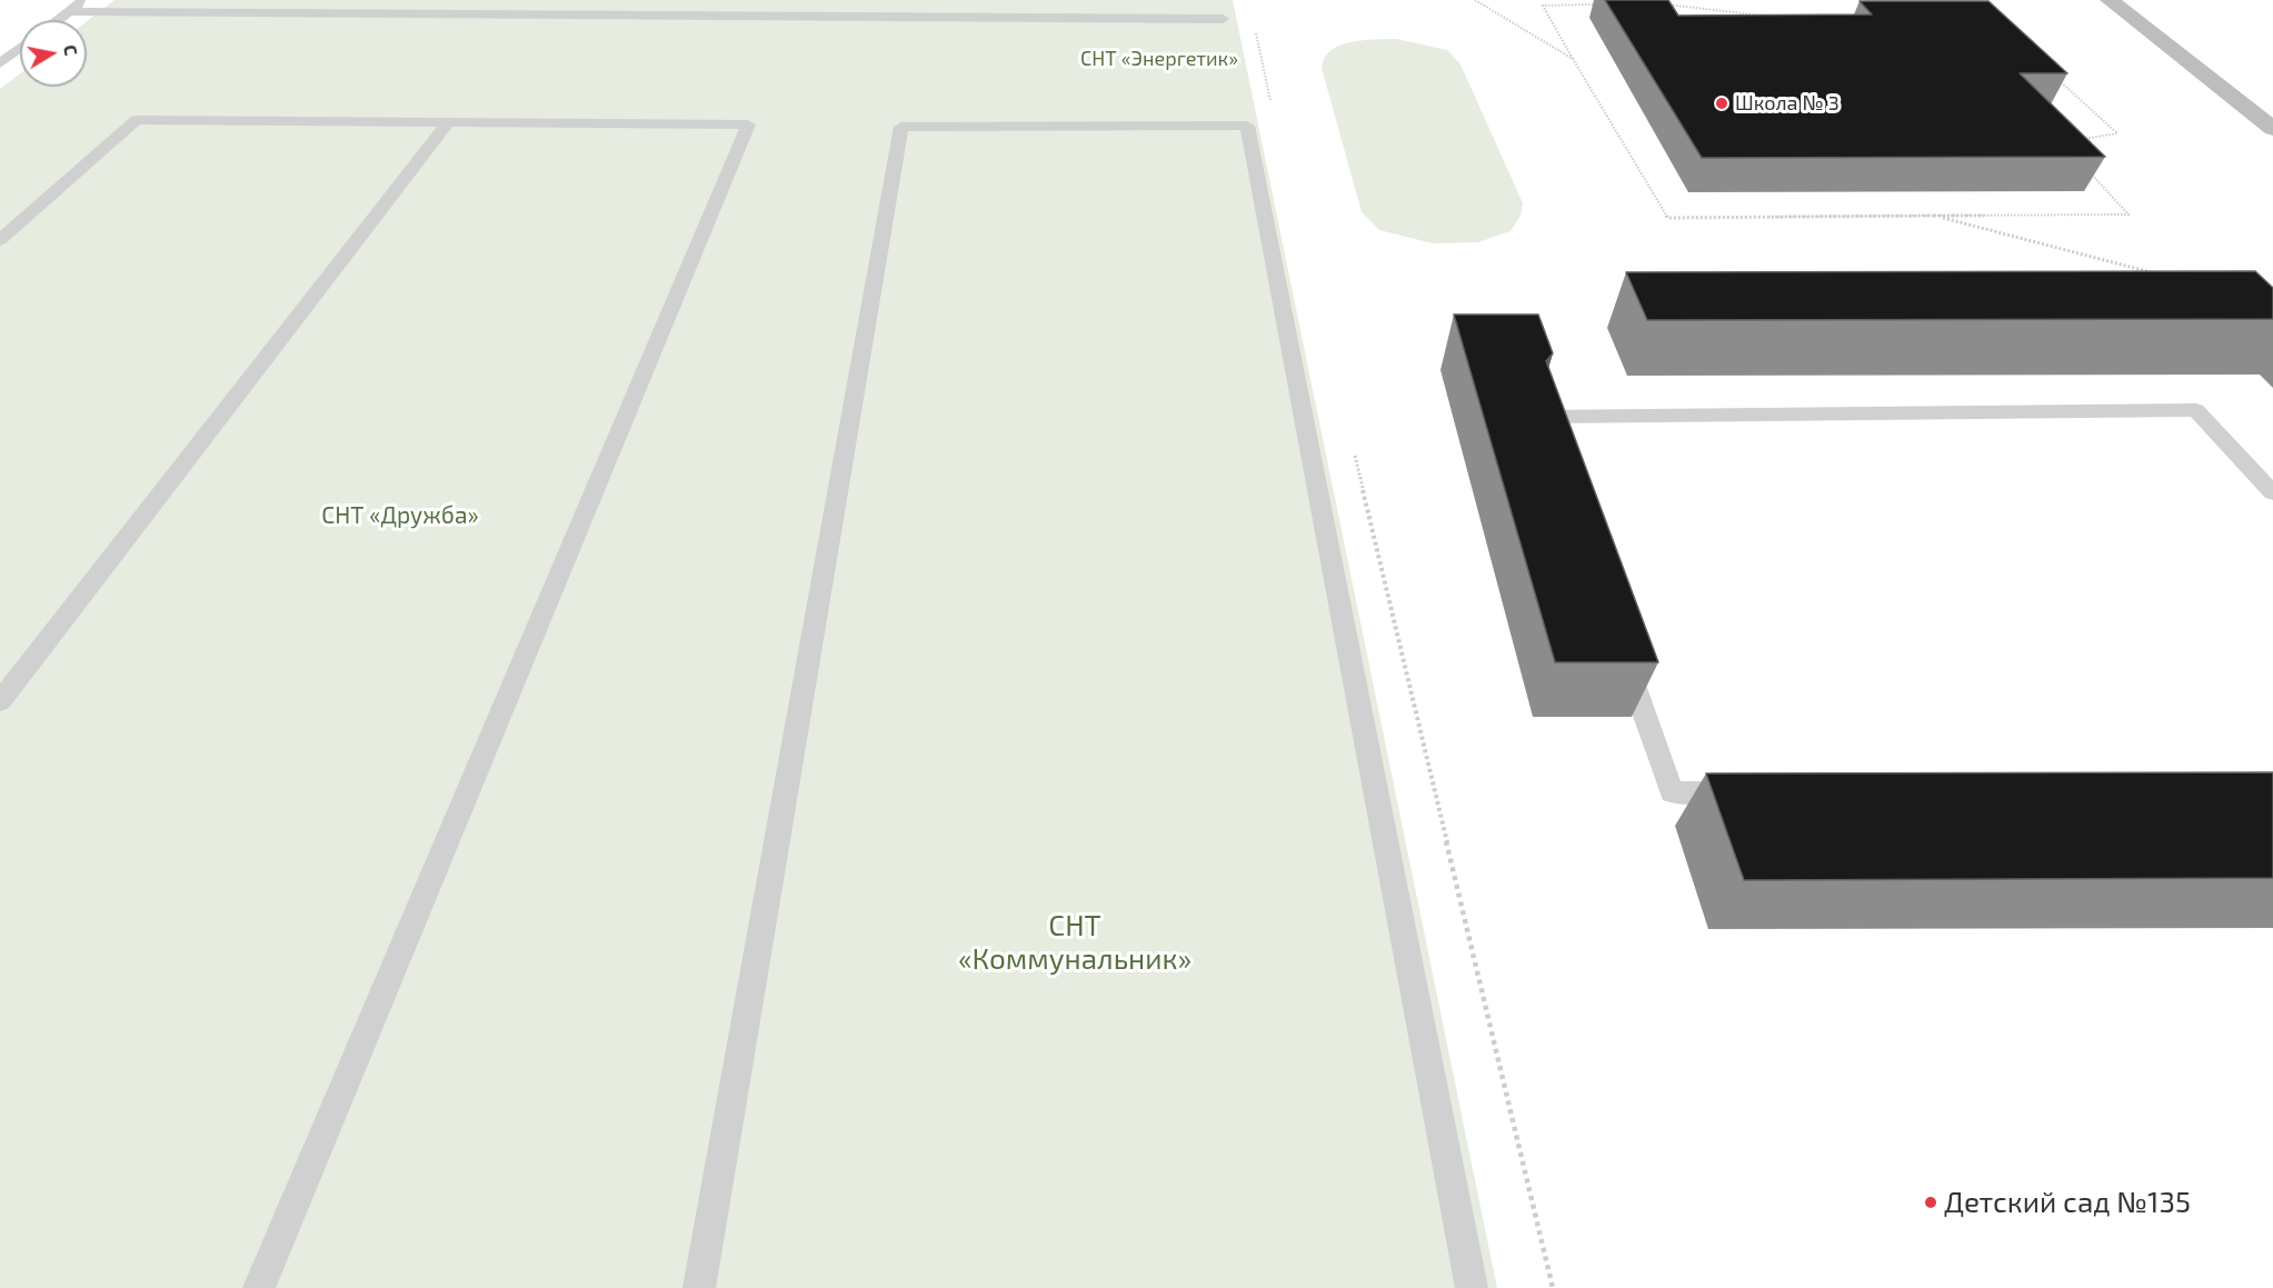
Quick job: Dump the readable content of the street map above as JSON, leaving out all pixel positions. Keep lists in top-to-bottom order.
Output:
{
  "parks": ["СНТ «Энергетик»", "СНТ «Дружба»", "СНТ «Коммунальник»"],
  "places": ["Школа № 3", "Детский сад №135"],
  "north": "right"
}
